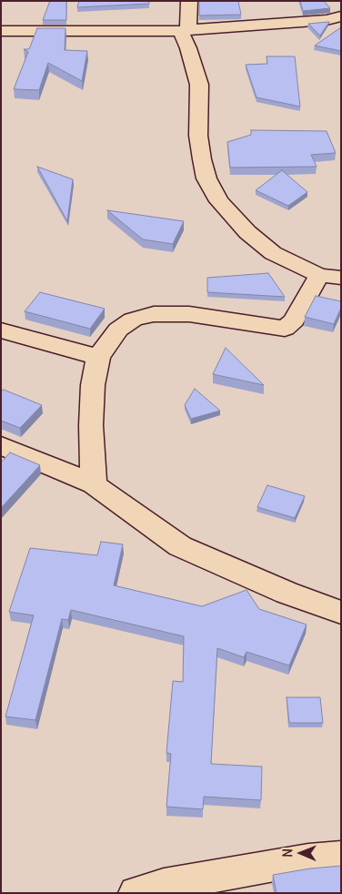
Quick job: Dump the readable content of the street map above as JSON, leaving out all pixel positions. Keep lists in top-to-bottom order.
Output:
{
  "north": "left"
}
